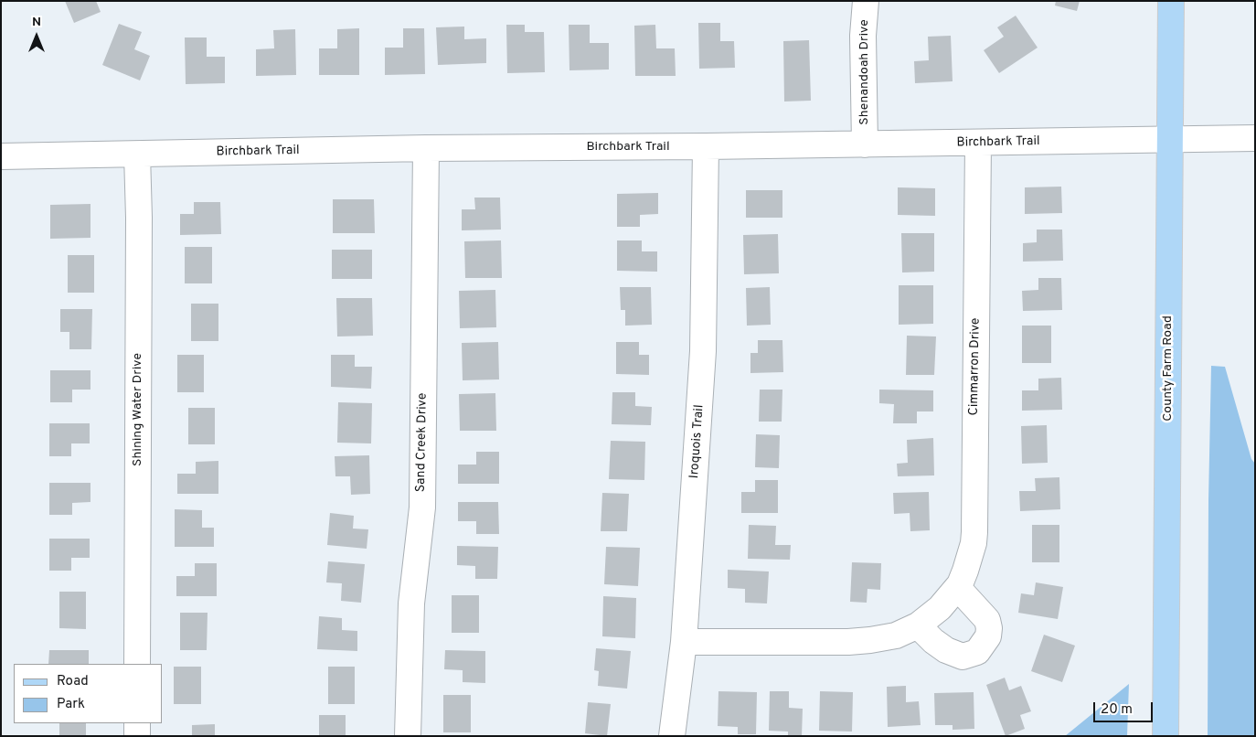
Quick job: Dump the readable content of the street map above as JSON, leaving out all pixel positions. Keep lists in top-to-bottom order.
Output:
{
  "streets": {
    "main road": ["County Farm Road"],
    "street": [
      "Shenandoah Drive",
      "Birchbark Trail",
      "Cimmarron Drive",
      "Shining Water Drive",
      "Iroquois Trail",
      "Sand Creek Drive"
    ]
  },
  "crossings": [
    ["Shenandoah Drive", "Birchbark Trail"],
    ["Birchbark Trail", "Cimmarron Drive"],
    ["Birchbark Trail", "County Farm Road"],
    ["Birchbark Trail", "Shining Water Drive"],
    ["Birchbark Trail", "Iroquois Trail"],
    ["Birchbark Trail", "Sand Creek Drive"],
    ["Cimmarron Drive", "Iroquois Trail"]
  ],
  "legend": ["Road", "Park"],
  "scale_bar": "20 m",
  "north": "top"
}
